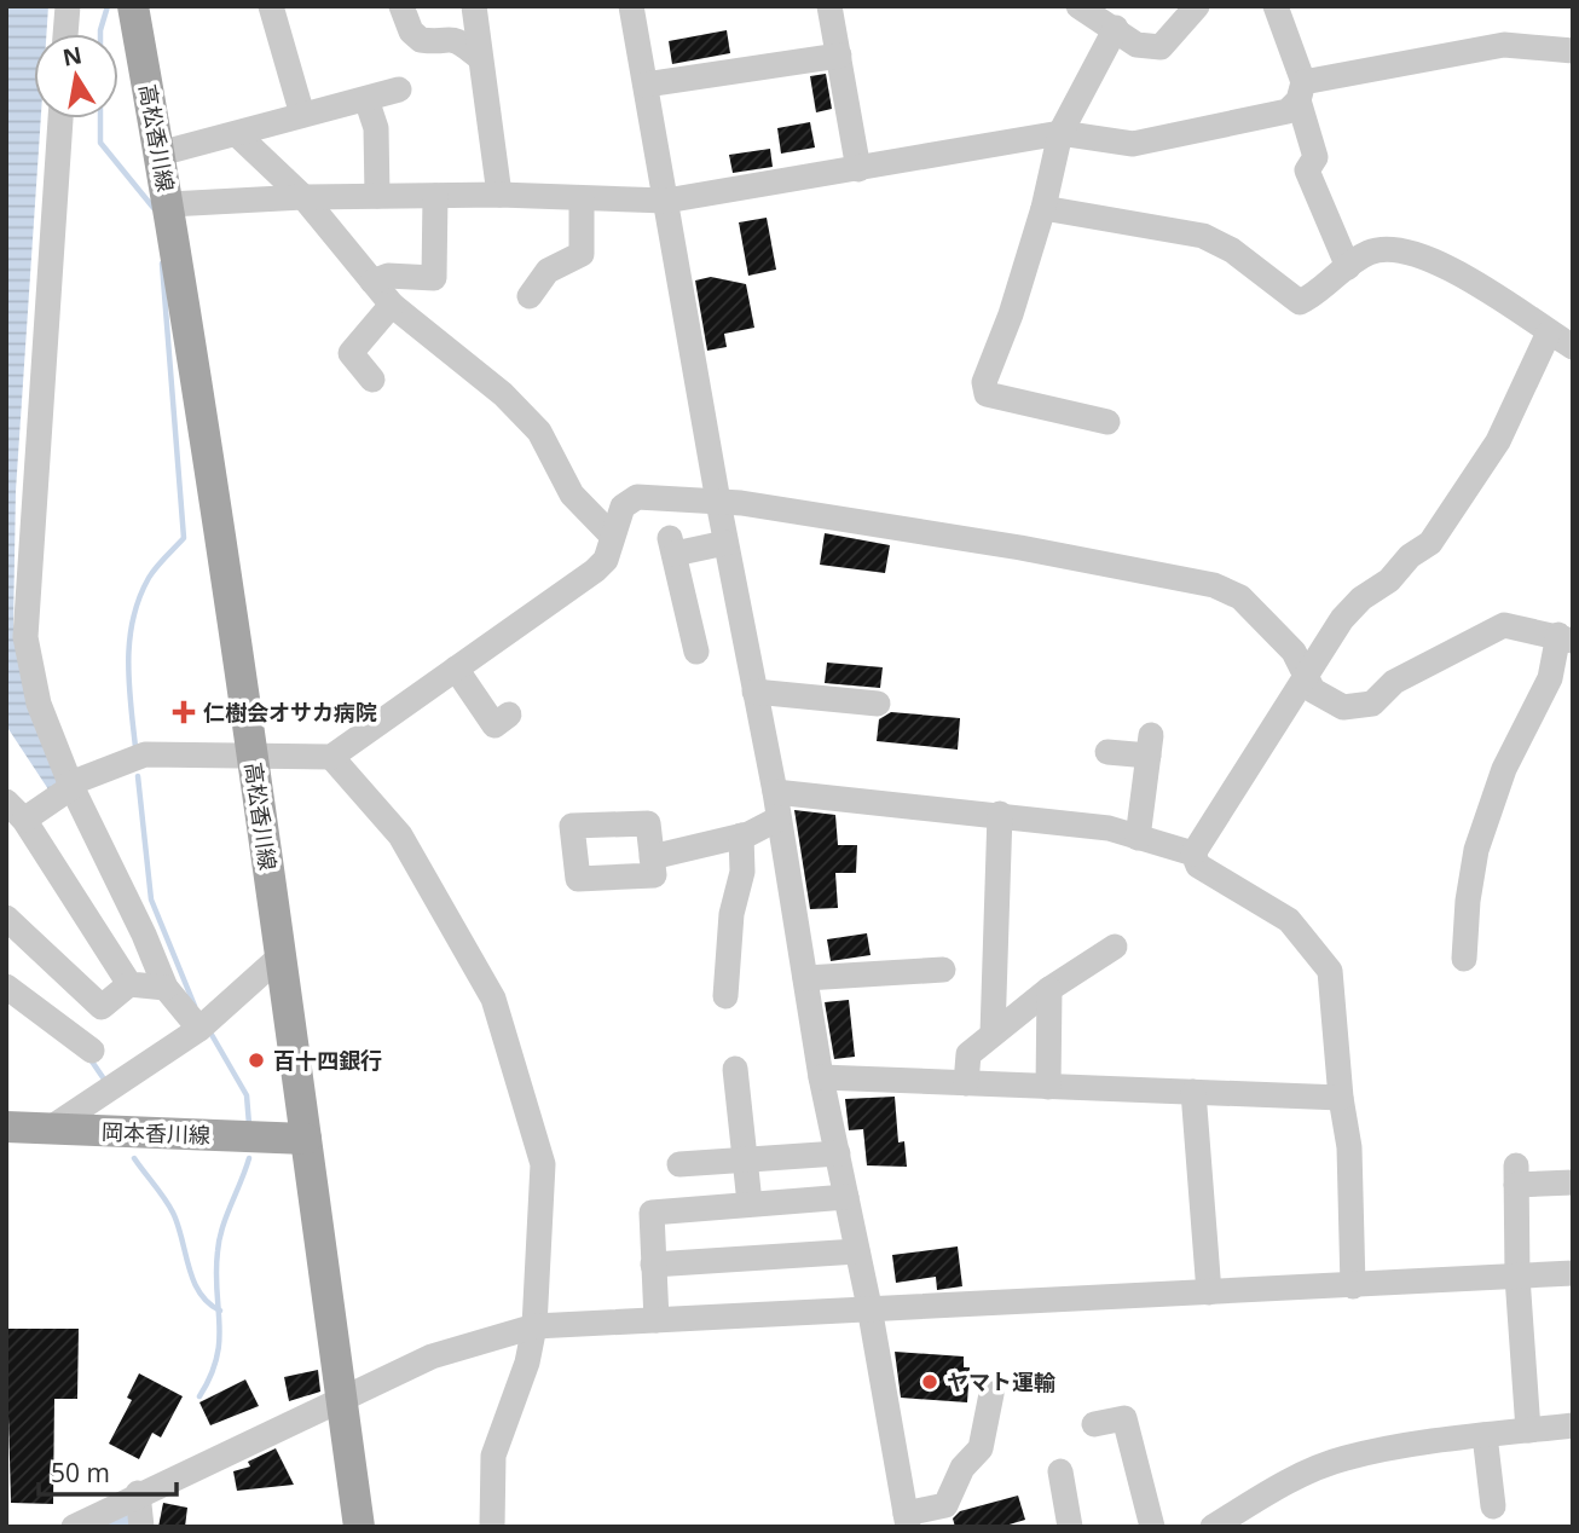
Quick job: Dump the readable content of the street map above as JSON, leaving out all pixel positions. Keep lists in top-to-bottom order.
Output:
{
  "streets": {
    "main road": ["高松香川線", "岡本香川線"]
  },
  "crossings": [
    ["高松香川線", "岡本香川線"]
  ],
  "places": {
    "health": ["仁樹会オサカ病院"],
    "other": ["百十四銀行", "ヤマト運輸"]
  },
  "scale_bar": "50 m",
  "north": "top"
}
